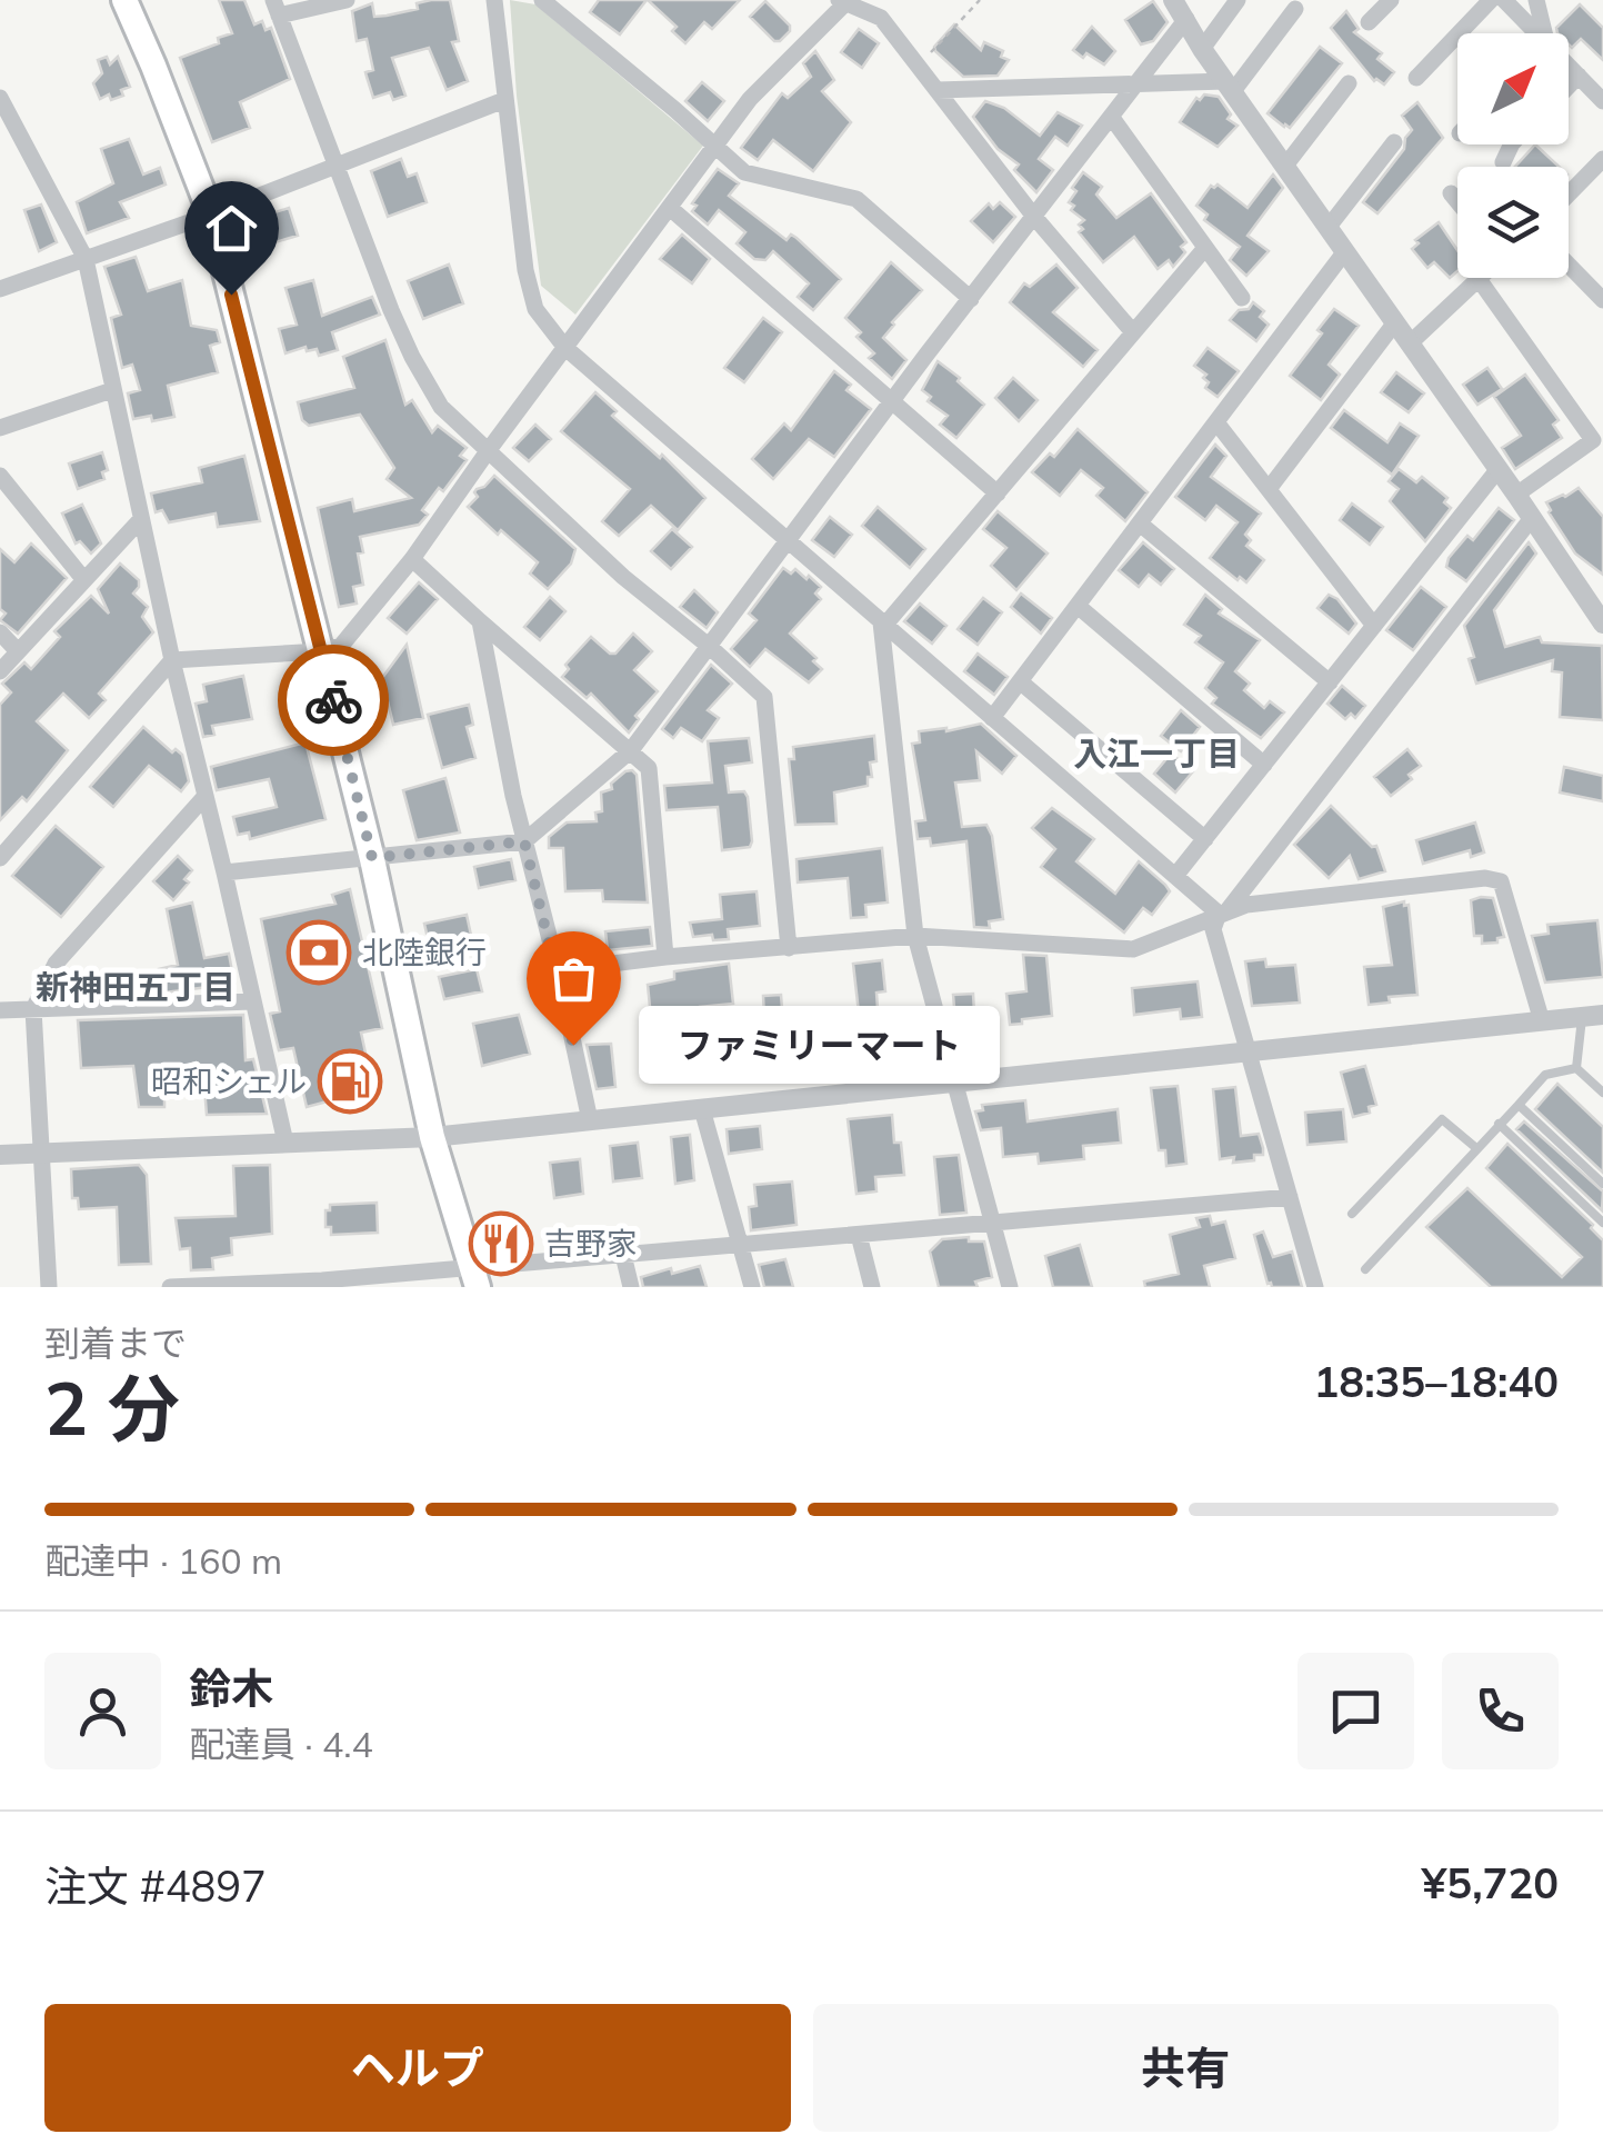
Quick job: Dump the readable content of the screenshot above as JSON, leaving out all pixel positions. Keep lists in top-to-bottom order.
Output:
{
  "districts": ["入江一丁目", "新神田五丁目"],
  "places": {
    "bank": ["北陸銀行"],
    "other": ["ファミリーマート"],
    "fuel station": ["昭和シェル"],
    "restaurant": ["吉野家"]
  },
  "north": "top right",
  "page": {
    "bubble": "ファミリーマート",
    "heading": ["2 分", "到着まで", "18:35–18:40"],
    "panel": [
      "鈴木",
      "配達員 · 4.4",
      "注文 #4897",
      "¥5,720"
    ],
    "bar": "配達中 · 160 m",
    "buttons": ["ヘルプ", "共有"]
  }
}
